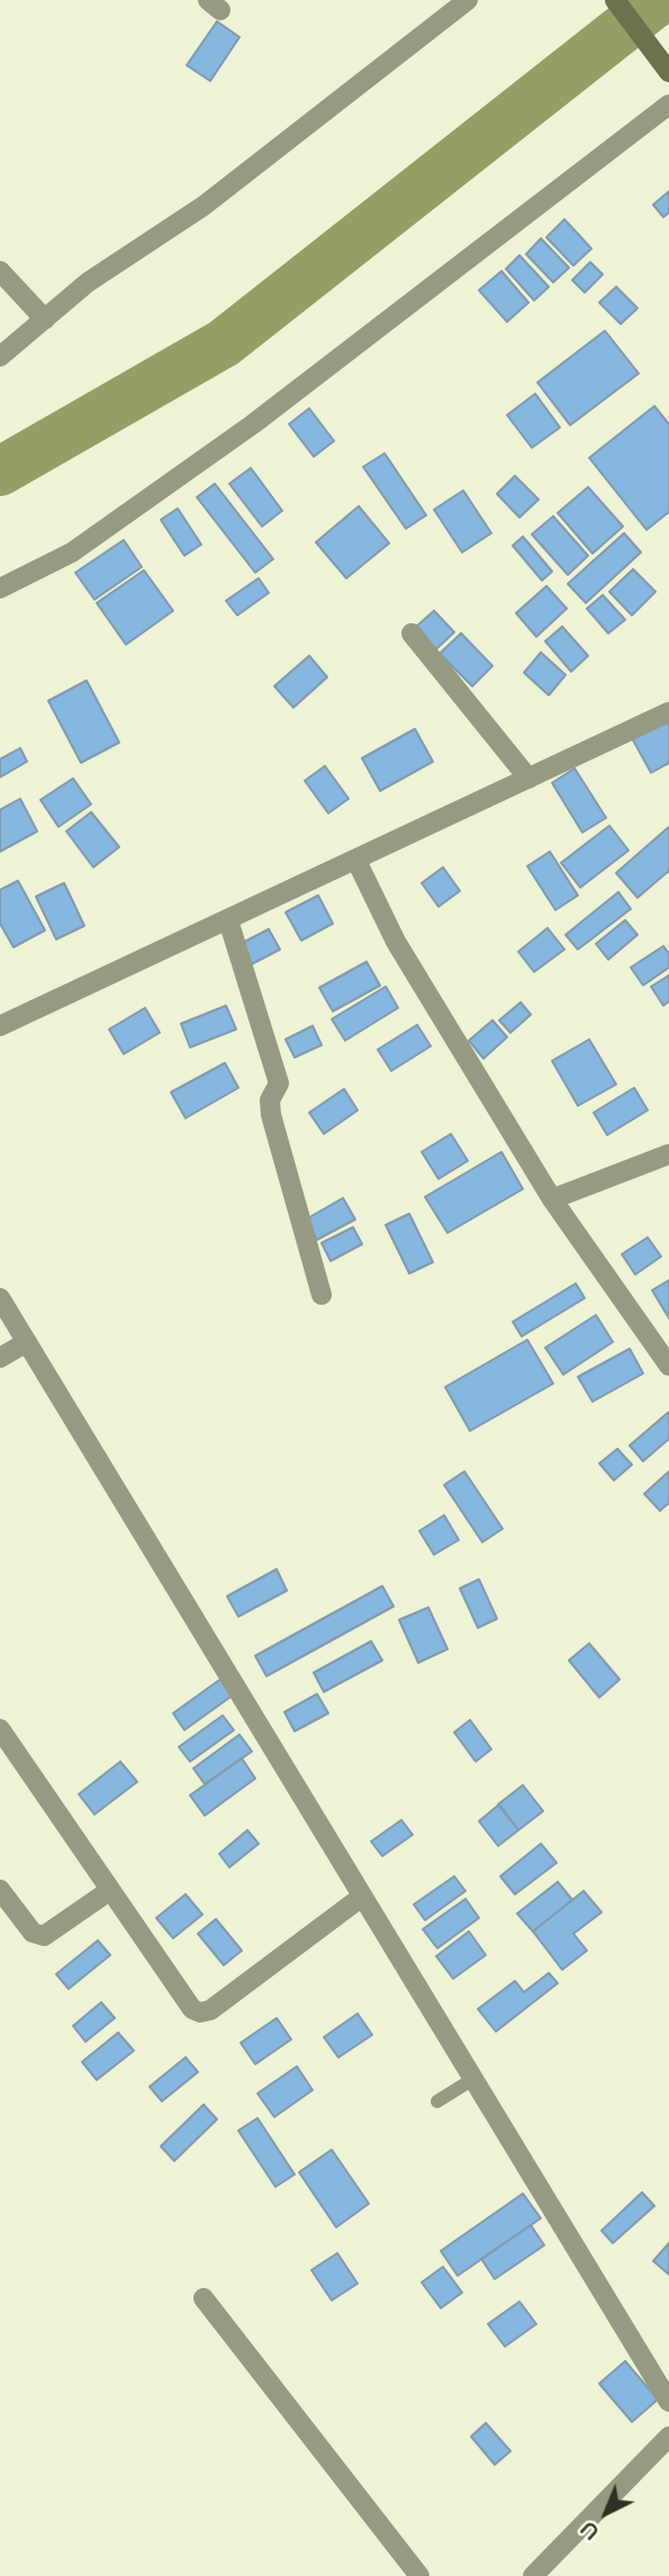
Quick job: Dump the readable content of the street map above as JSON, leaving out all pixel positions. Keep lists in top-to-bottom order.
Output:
{
  "north": "bottom left"
}
